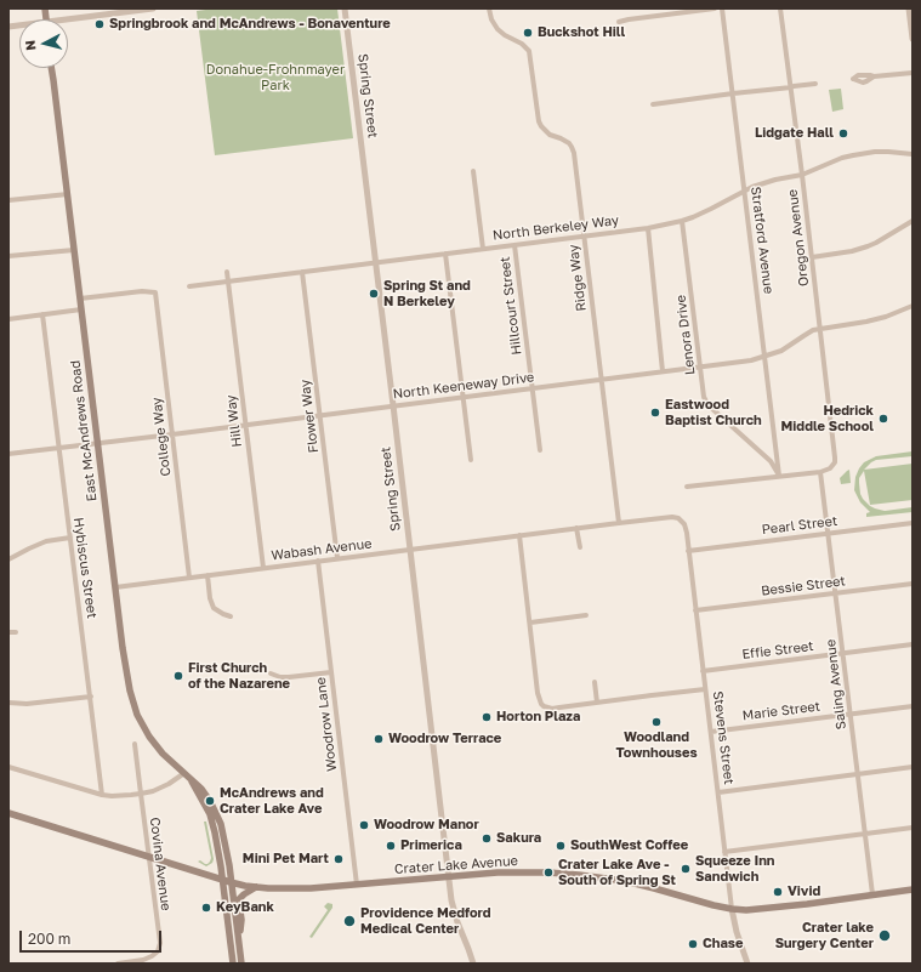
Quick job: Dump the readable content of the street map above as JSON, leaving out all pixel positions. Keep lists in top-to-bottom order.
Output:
{
  "streets": {
    "main road": ["East McAndrews Road", "Crater Lake Avenue"],
    "street": [
      "Spring Street",
      "North Berkeley Way",
      "Oregon Avenue",
      "Stratford Avenue",
      "Ridge Way",
      "Hillcourt Street",
      "Lenora Drive",
      "North Keeneway Drive",
      "Flower Way",
      "Hill Way",
      "College Way",
      "Pearl Street",
      "Wabash Avenue",
      "Hybiscus Street",
      "Bessie Street",
      "Effie Street",
      "Saling Avenue",
      "Marie Street",
      "Woodrow Lane",
      "Stevens Street",
      "Covina Avenue"
    ]
  },
  "crossings": [
    ["Spring Street", "North Berkeley Way"],
    ["Spring Street", "North Keeneway Drive"],
    ["Spring Street", "Wabash Avenue"],
    ["Spring Street", "Crater Lake Avenue"],
    ["North Berkeley Way", "Oregon Avenue"],
    ["North Berkeley Way", "Stratford Avenue"],
    ["North Berkeley Way", "Ridge Way"],
    ["North Berkeley Way", "Hillcourt Street"],
    ["North Berkeley Way", "Lenora Drive"],
    ["North Berkeley Way", "Flower Way"],
    ["North Berkeley Way", "Hill Way"],
    ["Oregon Avenue", "North Keeneway Drive"],
    ["Oregon Avenue", "Saling Avenue"],
    ["Stratford Avenue", "Lenora Drive"],
    ["Stratford Avenue", "North Keeneway Drive"],
    ["Ridge Way", "North Keeneway Drive"],
    ["Ridge Way", "Wabash Avenue"],
    ["Hillcourt Street", "North Keeneway Drive"],
    ["Lenora Drive", "North Keeneway Drive"],
    ["North Keeneway Drive", "Flower Way"],
    ["North Keeneway Drive", "Hill Way"],
    ["North Keeneway Drive", "East McAndrews Road"],
    ["North Keeneway Drive", "College Way"],
    ["North Keeneway Drive", "Hybiscus Street"],
    ["Flower Way", "Wabash Avenue"],
    ["Hill Way", "Wabash Avenue"],
    ["East McAndrews Road", "College Way"],
    ["East McAndrews Road", "Wabash Avenue"],
    ["East McAndrews Road", "Crater Lake Avenue"],
    ["College Way", "Wabash Avenue"],
    ["Pearl Street", "Saling Avenue"],
    ["Pearl Street", "Stevens Street"],
    ["Wabash Avenue", "Woodrow Lane"],
    ["Wabash Avenue", "Stevens Street"],
    ["Bessie Street", "Saling Avenue"],
    ["Bessie Street", "Stevens Street"],
    ["Effie Street", "Saling Avenue"],
    ["Effie Street", "Stevens Street"],
    ["Saling Avenue", "Marie Street"],
    ["Saling Avenue", "Crater Lake Avenue"],
    ["Marie Street", "Stevens Street"],
    ["Woodrow Lane", "Crater Lake Avenue"],
    ["Stevens Street", "Crater Lake Avenue"],
    ["Covina Avenue", "Crater Lake Avenue"]
  ],
  "parks": ["Donahue-Frohnmayer Park"],
  "places": [
    "Springbrook and McAndrews - Bonaventure",
    "Buckshot Hill",
    "Lidgate Hall",
    "Spring St and N Berkeley",
    "Eastwood Baptist Church",
    "Hedrick Middle School",
    "First Church of the Nazarene",
    "Horton Plaza",
    "Woodland Townhouses",
    "Woodrow Terrace",
    "McAndrews and Crater Lake Ave",
    "Woodrow Manor",
    "Sakura",
    "Primerica",
    "SouthWest Coffee",
    "Mini Pet Mart",
    "Squeeze Inn Sandwich",
    "Crater Lake Ave - South of Spring St",
    "Vivid",
    "KeyBank",
    "Providence Medford Medical Center",
    "Crater lake Surgery Center",
    "Chase"
  ],
  "scale_bar": "200 m",
  "north": "left"
}
